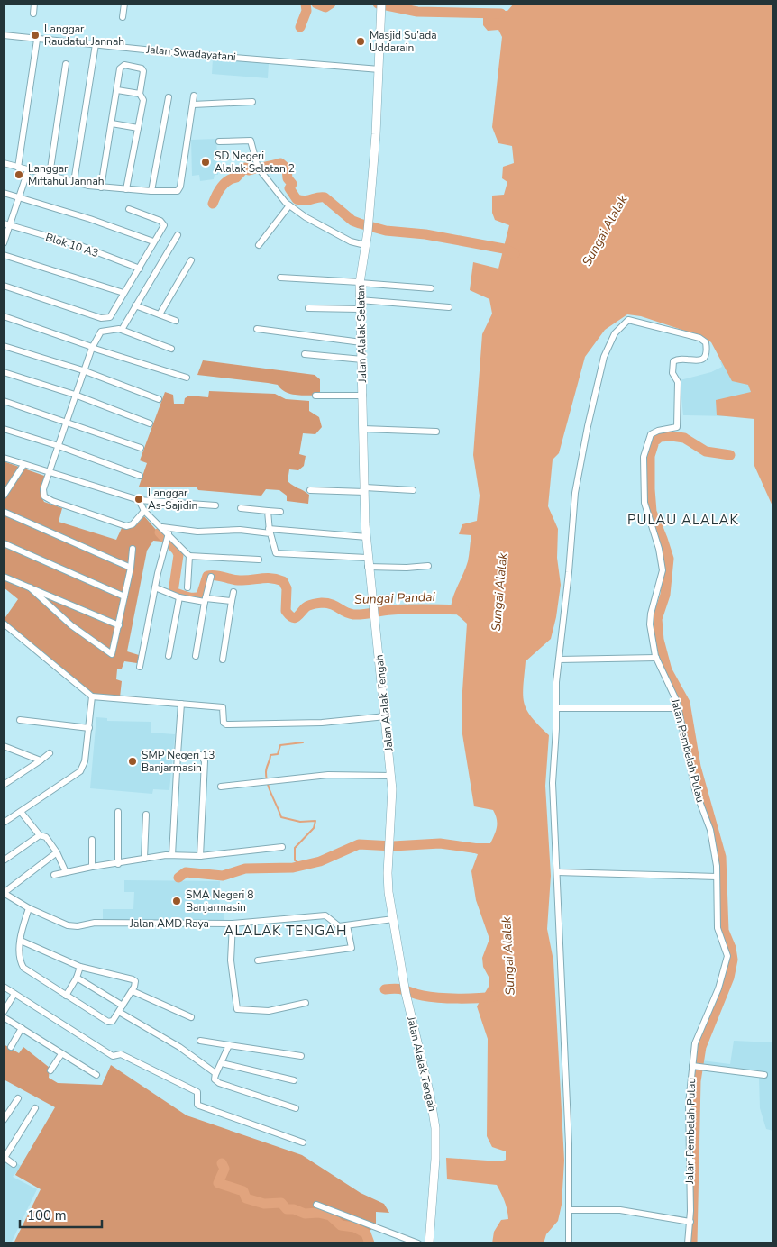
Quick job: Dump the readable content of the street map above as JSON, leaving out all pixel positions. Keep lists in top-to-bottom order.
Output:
{
  "streets": {
    "street": [
      "Jalan Swadayatani",
      "Blok 10 A3",
      "Jalan Alalak Selatan",
      "Jalan Alalak Tengah",
      "Jalan Pembelah Pulau",
      "Jalan AMD Raya"
    ]
  },
  "crossings": [
    ["Jalan Swadayatani", "Jalan Alalak Selatan"],
    ["Jalan Alalak Selatan", "Jalan Alalak Tengah"],
    ["Jalan Alalak Tengah", "Jalan AMD Raya"]
  ],
  "districts": ["PULAU ALALAK", "ALALAK TENGAH"],
  "water": ["Sungai Alalak", "Sungai Pandai"],
  "places": [
    "Langgar Raudatul Jannah",
    "Masjid Su'ada Uddarain",
    "SD Negeri Alalak Selatan 2",
    "Langgar Miftahul Jannah",
    "Langgar As-Sajidin",
    "SMP Negeri 13 Banjarmasin",
    "SMA Negeri 8 Banjarmasin"
  ],
  "scale_bar": "100 m"
}
